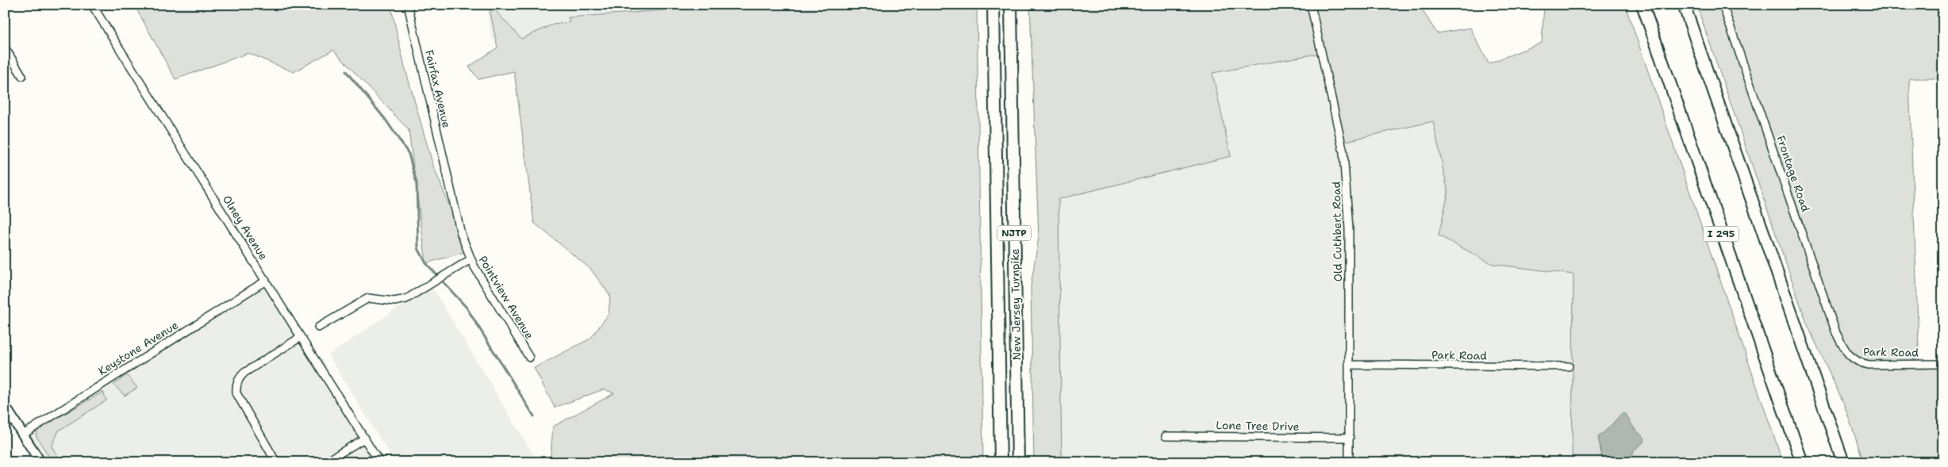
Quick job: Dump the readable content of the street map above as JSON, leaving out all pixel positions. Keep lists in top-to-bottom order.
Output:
{
  "streets": {
    "highway": ["NJTP", "I 295", "New Jersey Turnpike"],
    "street": [
      "Fairfax Avenue",
      "Frontage Road",
      "Olney Avenue",
      "Old Cuthbert Road",
      "Pointview Avenue",
      "Keystone Avenue",
      "Park Road",
      "Lone Tree Drive"
    ]
  },
  "crossings": [
    ["Fairfax Avenue", "Pointview Avenue"],
    ["Frontage Road", "Park Road"],
    ["Olney Avenue", "Keystone Avenue"],
    ["Old Cuthbert Road", "Park Road"],
    ["Old Cuthbert Road", "Lone Tree Drive"]
  ]
}
